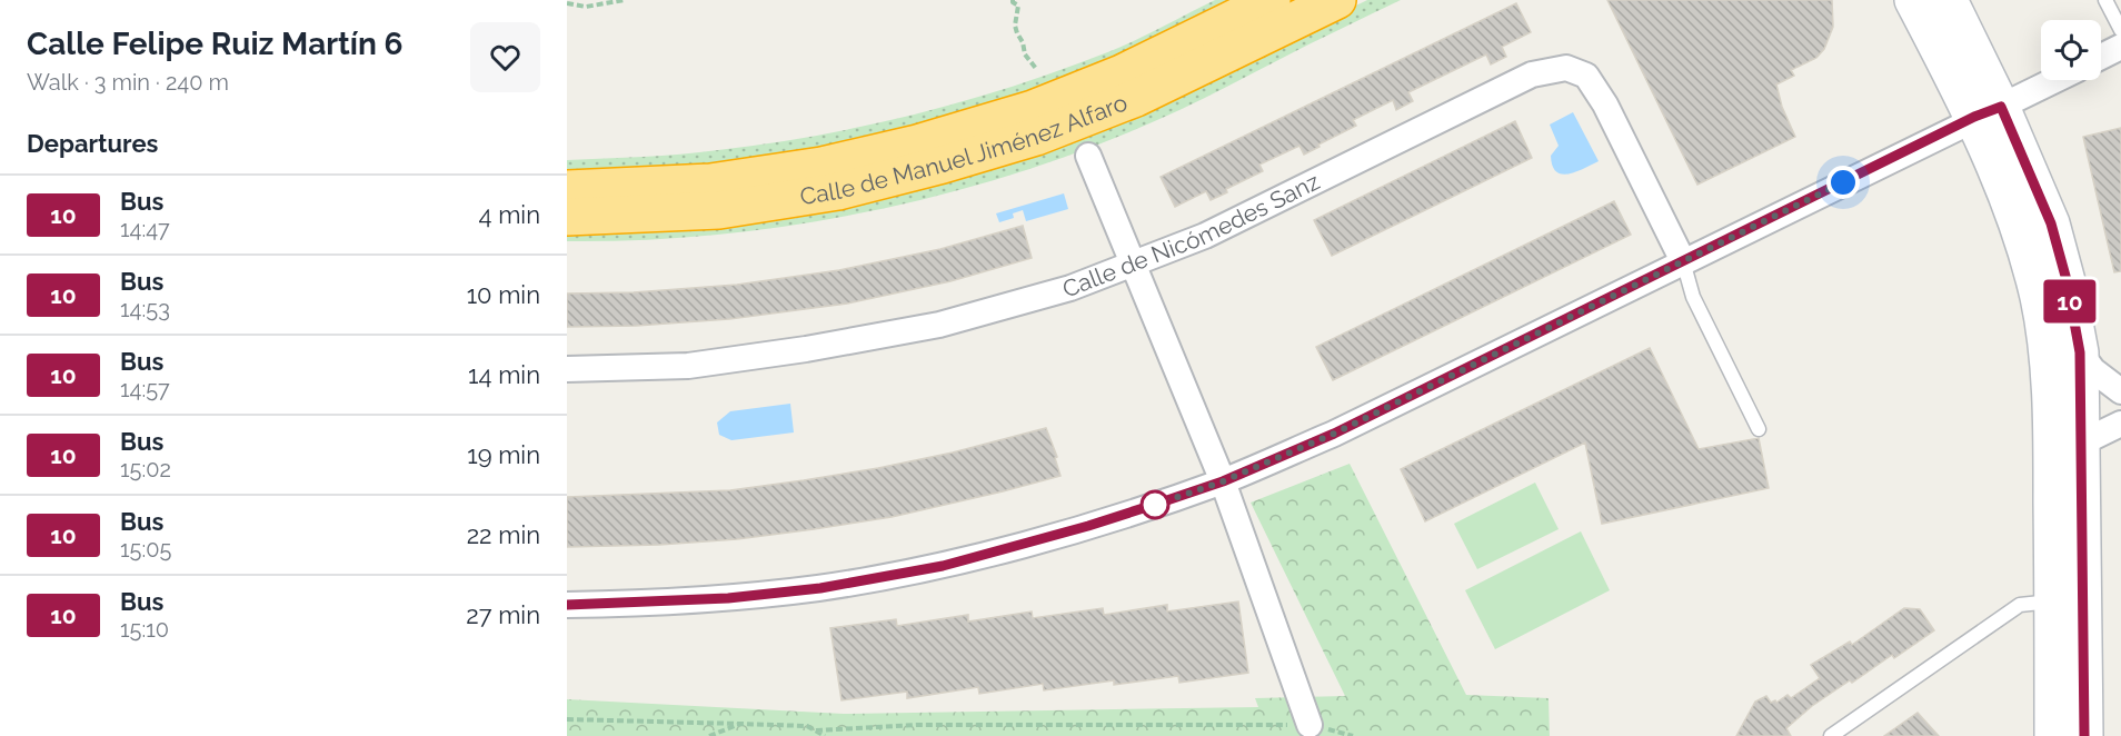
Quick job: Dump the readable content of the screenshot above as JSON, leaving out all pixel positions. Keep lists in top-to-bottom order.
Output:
{
  "streets": {
    "highway": ["Calle de Manuel Jiménez Alfaro"],
    "street": ["Calle de Nicómedes Sanz"]
  },
  "lines": ["bus line 10"],
  "page": {
    "heading": [
      ["Calle Felipe Ruiz Martín 6", "Walk · 3 min · 240 m"],
      "Departures"
    ],
    "on_map": "10",
    "list": [
      {
        "mark": "10",
        "name": "Bus",
        "note": "14:47",
        "value": "4 min"
      },
      {
        "mark": "10",
        "name": "Bus",
        "note": "14:53",
        "value": "10 min"
      },
      {
        "mark": "10",
        "name": "Bus",
        "note": "14:57",
        "value": "14 min"
      },
      {
        "mark": "10",
        "name": "Bus",
        "note": "15:02",
        "value": "19 min"
      },
      {
        "mark": "10",
        "name": "Bus",
        "note": "15:05",
        "value": "22 min"
      },
      {
        "mark": "10",
        "name": "Bus",
        "note": "15:10",
        "value": "27 min"
      }
    ]
  }
}
